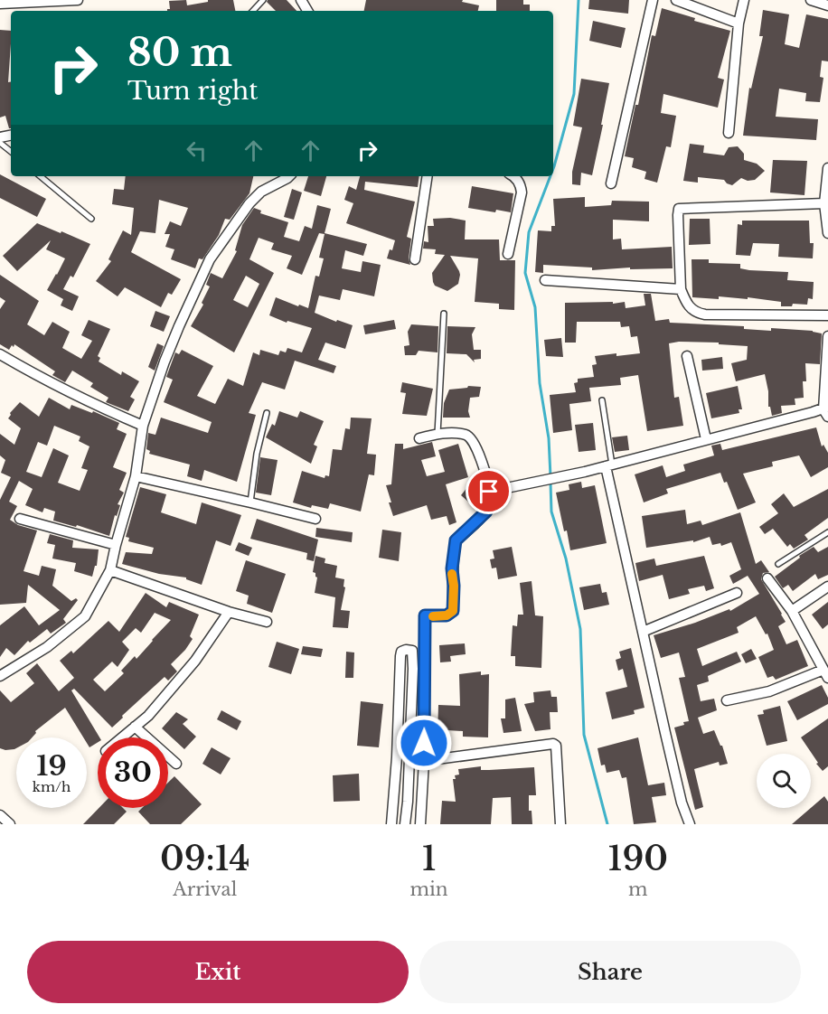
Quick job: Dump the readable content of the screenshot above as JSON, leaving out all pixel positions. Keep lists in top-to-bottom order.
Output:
{
  "page": {
    "turn": ["80 m", "Turn right"],
    "speed": "19 km/h",
    "limit": "30",
    "eta": [
      "09:14",
      "Arrival",
      "1",
      "min",
      "190",
      "m"
    ],
    "buttons": ["Exit", "Share"]
  }
}
